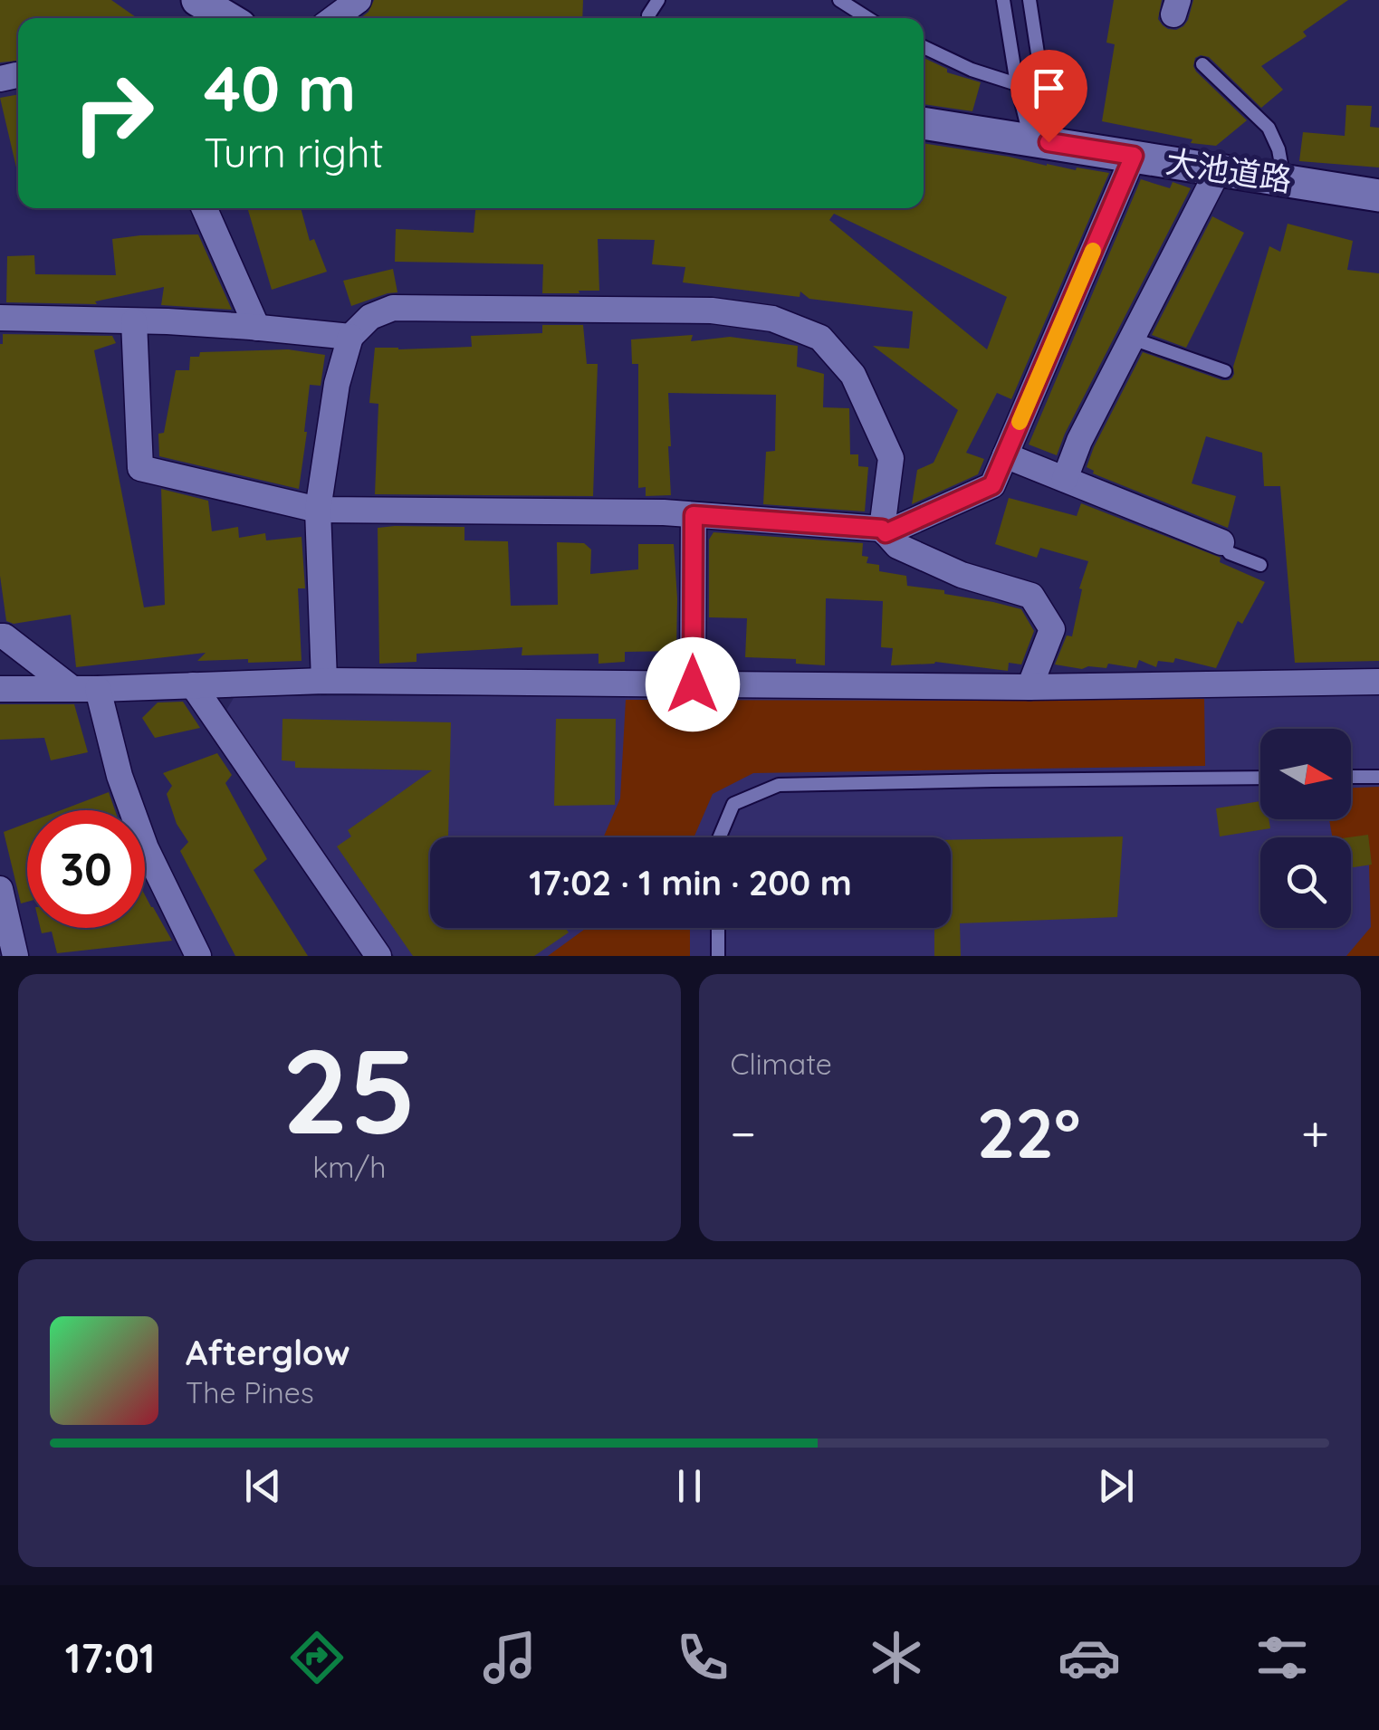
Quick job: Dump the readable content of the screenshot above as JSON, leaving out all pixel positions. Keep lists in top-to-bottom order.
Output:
{
  "streets": {
    "street": ["大池道路"]
  },
  "north": "right",
  "page": {
    "turn": ["40 m", "Turn right"],
    "limit": "30",
    "trip": "17:02 · 1 min · 200 m",
    "tile": [
      ["25", "km/h"],
      "Climate"
    ],
    "heat": ["−", "22°", "+"],
    "song": ["Afterglow", "The Pines"],
    "tabs": "17:01"
  }
}
